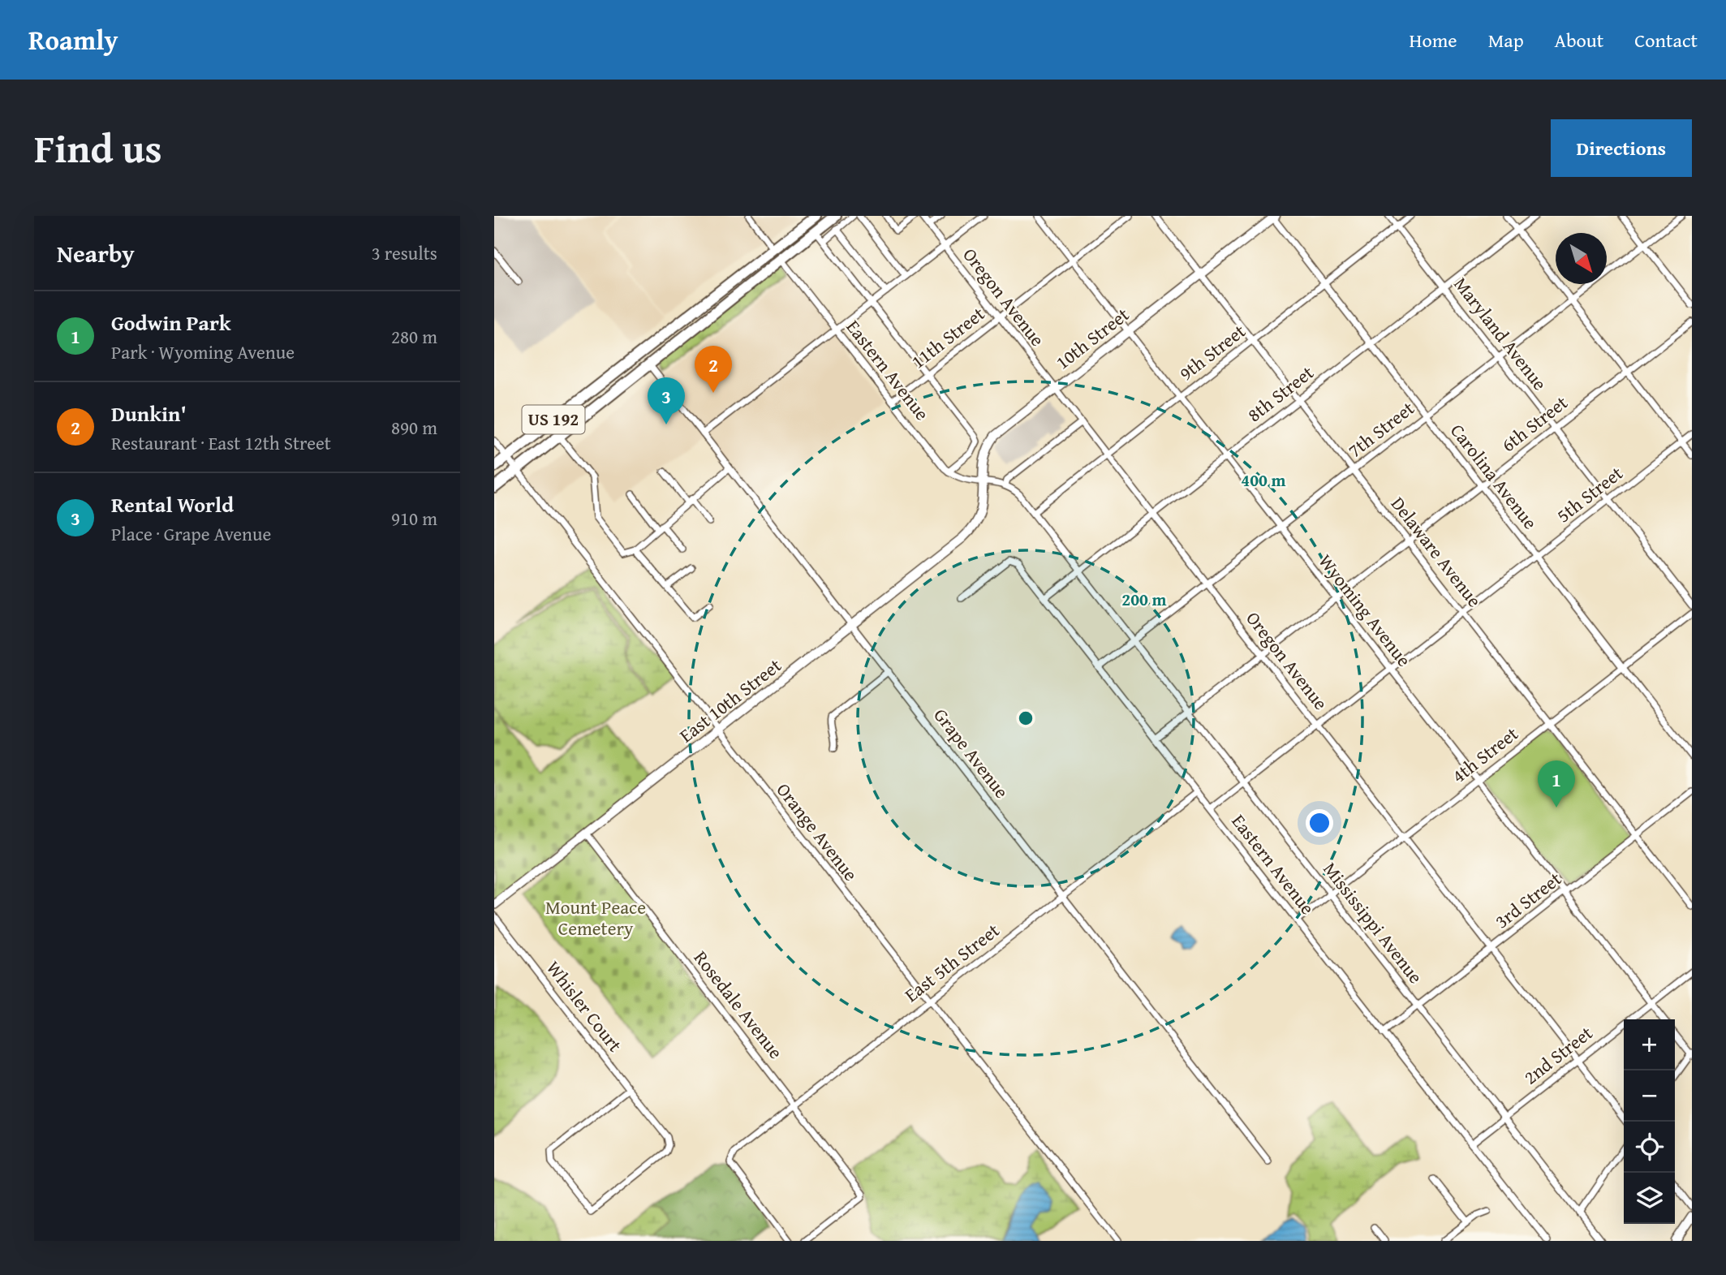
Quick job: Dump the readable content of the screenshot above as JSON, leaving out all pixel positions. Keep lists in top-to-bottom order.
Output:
{
  "streets": {
    "highway": ["US 192"],
    "street": [
      "Oregon Avenue",
      "Maryland Avenue",
      "11th Street",
      "10th Street",
      "9th Street",
      "Eastern Avenue",
      "8th Street",
      "6th Street",
      "7th Street",
      "Carolina Avenue",
      "5th Street",
      "Delaware Avenue",
      "Wyoming Avenue",
      "East 10th Street",
      "Grape Avenue",
      "4th Street",
      "Orange Avenue",
      "3rd Street",
      "Mississippi Avenue",
      "East 5th Street",
      "Rosedale Avenue",
      "Whisler Court",
      "2nd Street"
    ]
  },
  "crossings": [
    ["Oregon Avenue", "11th Street"],
    ["Oregon Avenue", "10th Street"],
    ["Oregon Avenue", "9th Street"],
    ["Oregon Avenue", "8th Street"],
    ["Oregon Avenue", "6th Street"],
    ["Oregon Avenue", "7th Street"],
    ["Oregon Avenue", "5th Street"],
    ["Oregon Avenue", "4th Street"],
    ["Oregon Avenue", "3rd Street"],
    ["Oregon Avenue", "2nd Street"],
    ["Maryland Avenue", "9th Street"],
    ["Maryland Avenue", "8th Street"],
    ["Maryland Avenue", "6th Street"],
    ["Maryland Avenue", "7th Street"],
    ["Maryland Avenue", "5th Street"],
    ["11th Street", "Eastern Avenue"],
    ["11th Street", "Wyoming Avenue"],
    ["10th Street", "Eastern Avenue"],
    ["10th Street", "Carolina Avenue"],
    ["10th Street", "Delaware Avenue"],
    ["10th Street", "Wyoming Avenue"],
    ["10th Street", "East 10th Street"],
    ["9th Street", "Carolina Avenue"],
    ["9th Street", "Delaware Avenue"],
    ["9th Street", "Wyoming Avenue"],
    ["9th Street", "Mississippi Avenue"],
    ["Eastern Avenue", "8th Street"],
    ["Eastern Avenue", "US 192"],
    ["Eastern Avenue", "6th Street"],
    ["Eastern Avenue", "7th Street"],
    ["Eastern Avenue", "5th Street"],
    ["Eastern Avenue", "4th Street"],
    ["Eastern Avenue", "3rd Street"],
    ["Eastern Avenue", "East 5th Street"],
    ["Eastern Avenue", "2nd Street"],
    ["8th Street", "Carolina Avenue"],
    ["8th Street", "Delaware Avenue"],
    ["8th Street", "Wyoming Avenue"],
    ["8th Street", "Mississippi Avenue"],
    ["US 192", "Grape Avenue"],
    ["US 192", "Orange Avenue"],
    ["6th Street", "Carolina Avenue"],
    ["6th Street", "Delaware Avenue"],
    ["6th Street", "Wyoming Avenue"],
    ["6th Street", "Mississippi Avenue"],
    ["7th Street", "Carolina Avenue"],
    ["7th Street", "Delaware Avenue"],
    ["7th Street", "Wyoming Avenue"],
    ["7th Street", "Mississippi Avenue"],
    ["Carolina Avenue", "5th Street"],
    ["Carolina Avenue", "4th Street"],
    ["5th Street", "Delaware Avenue"],
    ["5th Street", "Wyoming Avenue"],
    ["5th Street", "Mississippi Avenue"],
    ["Delaware Avenue", "4th Street"],
    ["Delaware Avenue", "3rd Street"],
    ["Wyoming Avenue", "4th Street"],
    ["Wyoming Avenue", "3rd Street"],
    ["Wyoming Avenue", "2nd Street"],
    ["East 10th Street", "Grape Avenue"],
    ["East 10th Street", "Orange Avenue"],
    ["East 10th Street", "Rosedale Avenue"],
    ["Grape Avenue", "East 5th Street"],
    ["4th Street", "Mississippi Avenue"],
    ["Orange Avenue", "East 5th Street"],
    ["3rd Street", "Mississippi Avenue"],
    ["Mississippi Avenue", "2nd Street"],
    ["East 5th Street", "Rosedale Avenue"]
  ],
  "parks": ["Mount Peace Cemetery"],
  "north": "bottom right",
  "page": {
    "header": "Roamly",
    "nav": [
      "Home",
      "Map",
      "About",
      "Contact"
    ],
    "title": "Find us",
    "buttons": "Directions",
    "heading": ["Nearby", "3 results"],
    "list": [
      {
        "mark": "1",
        "name": "Godwin Park",
        "note": "Park · Wyoming Avenue",
        "value": "280 m"
      },
      {
        "mark": "2",
        "name": "Dunkin'",
        "note": "Restaurant · East 12th Street",
        "value": "890 m"
      },
      {
        "mark": "3",
        "name": "Rental World",
        "note": "Place · Grape Avenue",
        "value": "910 m"
      }
    ],
    "pins": ["2", "3", "1"],
    "map_buttons": ["+", "−"]
  },
  "rings": ["400 m", "200 m"]
}
